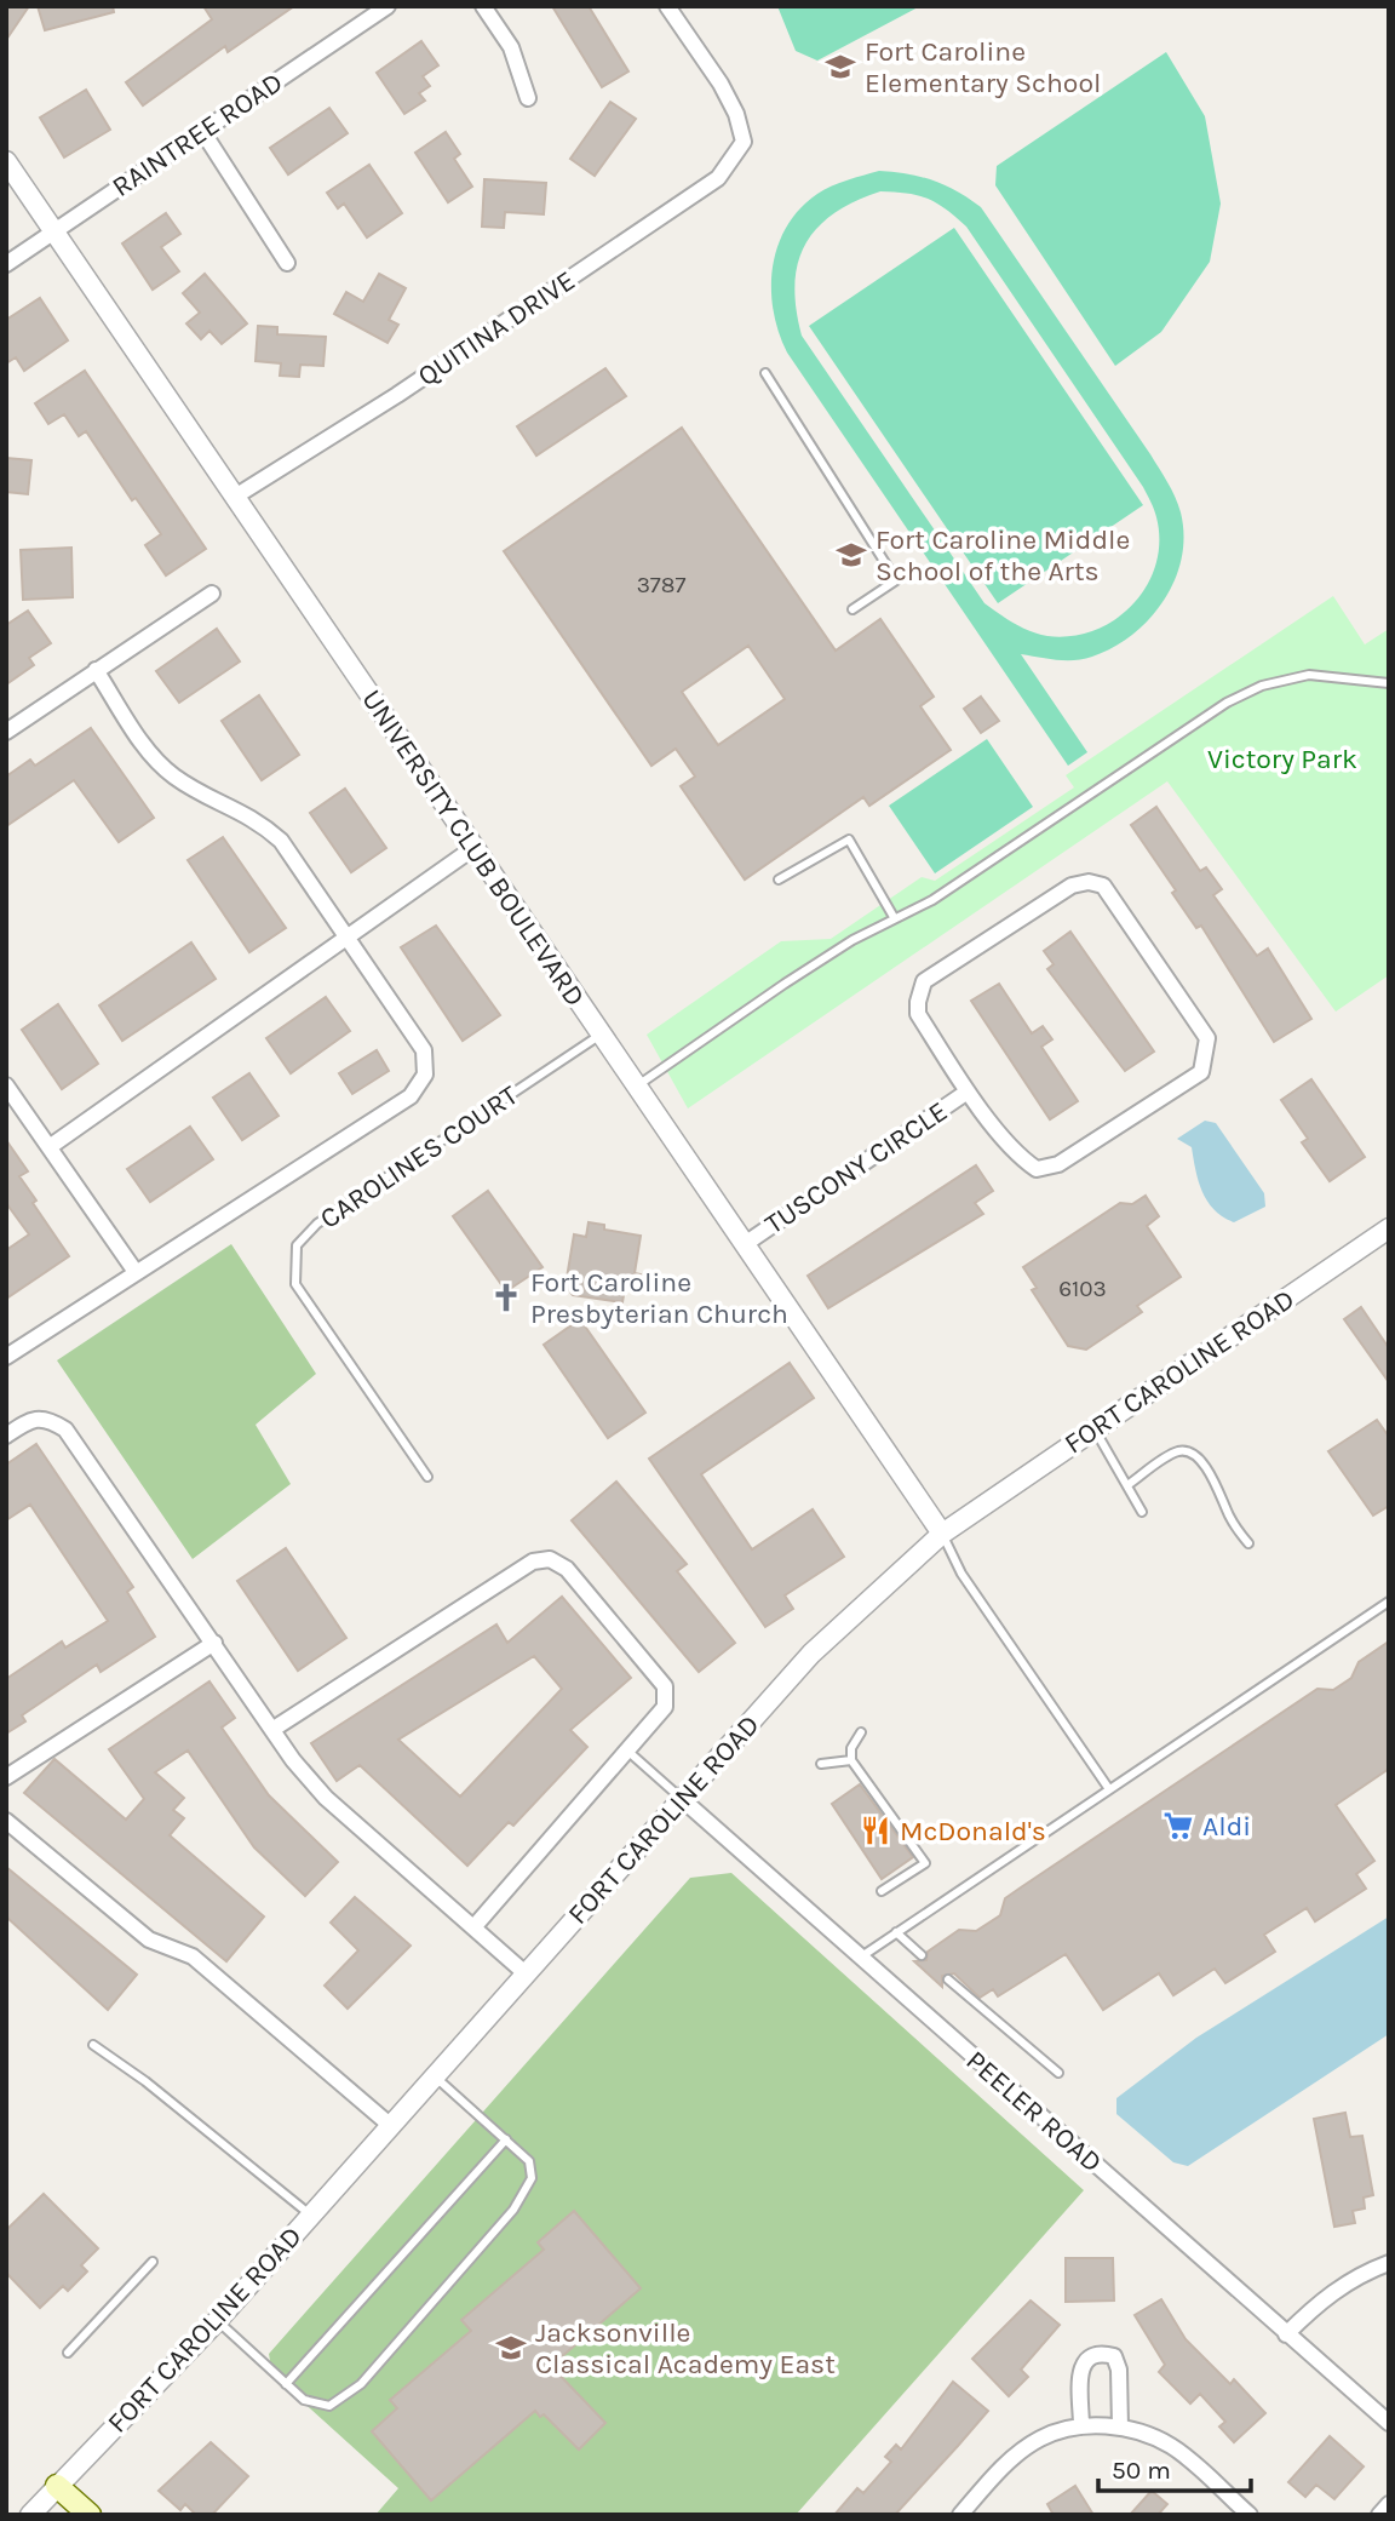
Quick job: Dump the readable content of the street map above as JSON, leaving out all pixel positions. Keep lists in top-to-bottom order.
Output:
{
  "streets": {
    "street": [
      "RAINTREE ROAD",
      "QUITINA DRIVE",
      "UNIVERSITY CLUB BOULEVARD",
      "TUSCONY CIRCLE",
      "FORT CAROLINE ROAD",
      "PEELER ROAD"
    ],
    "lane": ["CAROLINES COURT"]
  },
  "crossings": [
    ["RAINTREE ROAD", "UNIVERSITY CLUB BOULEVARD"],
    ["QUITINA DRIVE", "UNIVERSITY CLUB BOULEVARD"],
    ["UNIVERSITY CLUB BOULEVARD", "CAROLINES COURT"],
    ["UNIVERSITY CLUB BOULEVARD", "TUSCONY CIRCLE"],
    ["UNIVERSITY CLUB BOULEVARD", "FORT CAROLINE ROAD"],
    ["FORT CAROLINE ROAD", "PEELER ROAD"]
  ],
  "parks": ["Victory Park"],
  "places": {
    "school or university": ["Fort Caroline Elementary School", "Fort Caroline Middle School of the Arts", "Jacksonville Classical Academy East"],
    "church": ["Fort Caroline Presbyterian Church"],
    "supermarket": ["Aldi"],
    "restaurant": ["McDonald's"]
  },
  "house_numbers": ["3787", "6103"],
  "scale_bar": "50 m"
}
